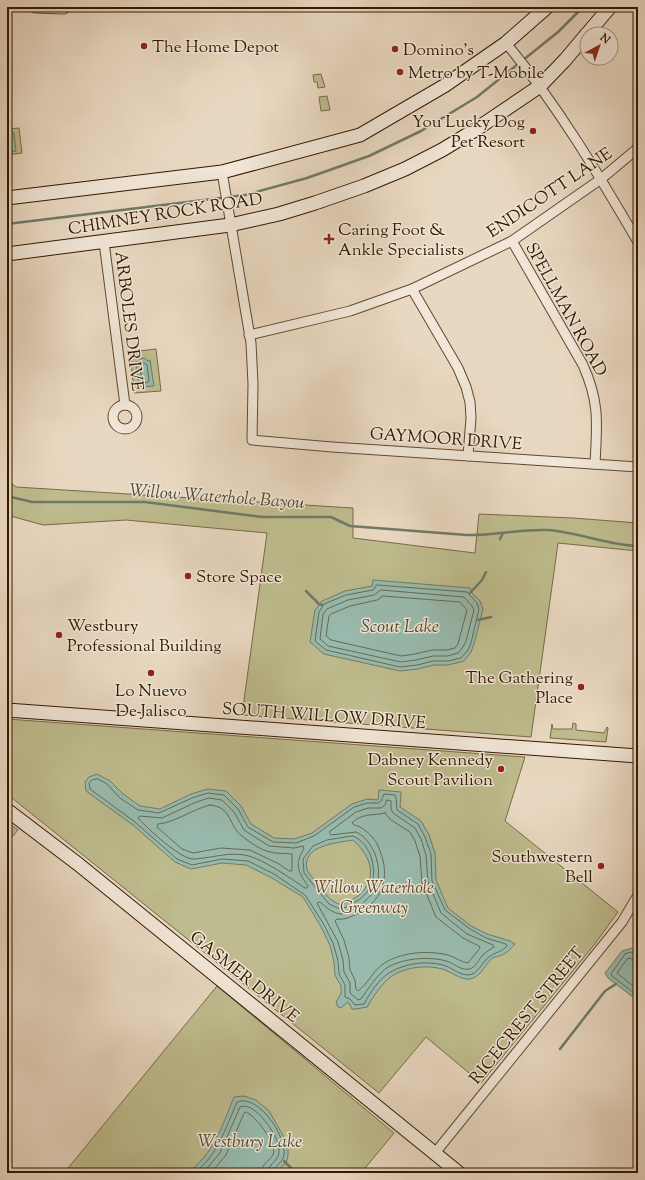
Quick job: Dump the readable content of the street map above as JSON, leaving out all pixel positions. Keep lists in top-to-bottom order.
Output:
{
  "streets": {
    "main road": ["CHIMNEY ROCK ROAD", "SOUTH WILLOW DRIVE", "GASMER DRIVE"],
    "street": [
      "ENDICOTT LANE",
      "SPELLMAN ROAD",
      "ARBOLES DRIVE",
      "GAYMOOR DRIVE",
      "RICECREST STREET"
    ]
  },
  "crossings": [
    ["ENDICOTT LANE", "SPELLMAN ROAD"],
    ["ENDICOTT LANE", "GAYMOOR DRIVE"],
    ["CHIMNEY ROCK ROAD", "ARBOLES DRIVE"],
    ["SPELLMAN ROAD", "GAYMOOR DRIVE"],
    ["GASMER DRIVE", "RICECREST STREET"]
  ],
  "water": ["Willow Waterhole Bayou", "Scout Lake", "Westbury Lake"],
  "parks": ["Willow Waterhole Greenway"],
  "places": {
    "other": [
      "The Home Depot",
      "Domino's",
      "Metro by T-Mobile",
      "You Lucky Dog Pet Resort",
      "Store Space",
      "Westbury Professional Building",
      "Lo Nuevo De Jalisco",
      "The Gathering Place",
      "Dabney Kennedy Scout Pavilion",
      "Southwestern Bell"
    ],
    "health": ["Caring Foot & Ankle Specialists"]
  },
  "north": "top right"
}
